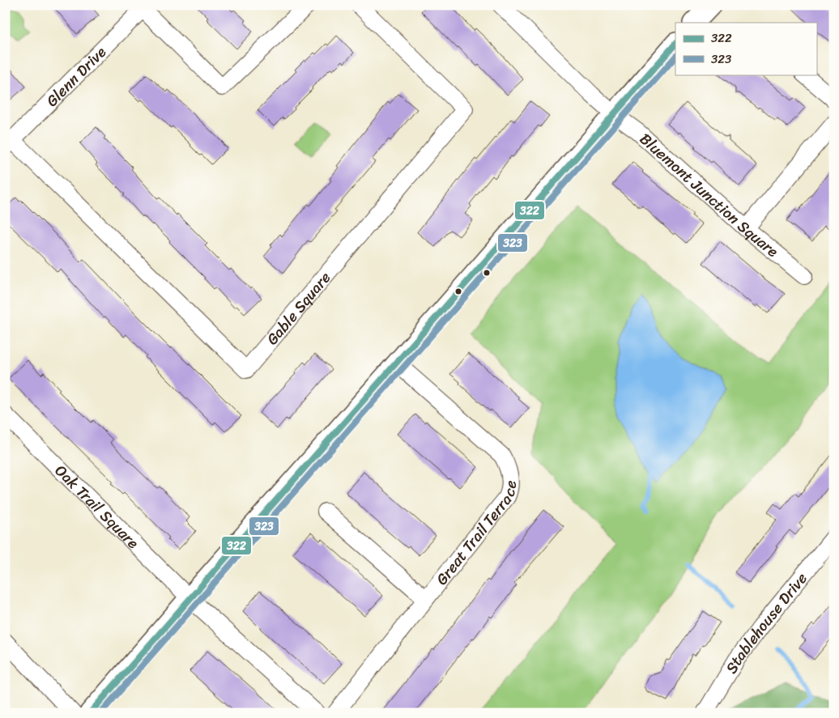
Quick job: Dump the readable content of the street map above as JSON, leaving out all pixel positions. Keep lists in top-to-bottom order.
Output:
{
  "streets": {
    "street": [
      "Glenn Drive",
      "Bluemont Junction Square",
      "Gable Square",
      "Oak Trail Square",
      "Great Trail Terrace",
      "Stablehouse Drive"
    ]
  },
  "crossings": [
    ["Glenn Drive", "Gable Square"]
  ],
  "lines": ["transit line 322", "transit line 323"],
  "legend": ["322", "323"]
}
